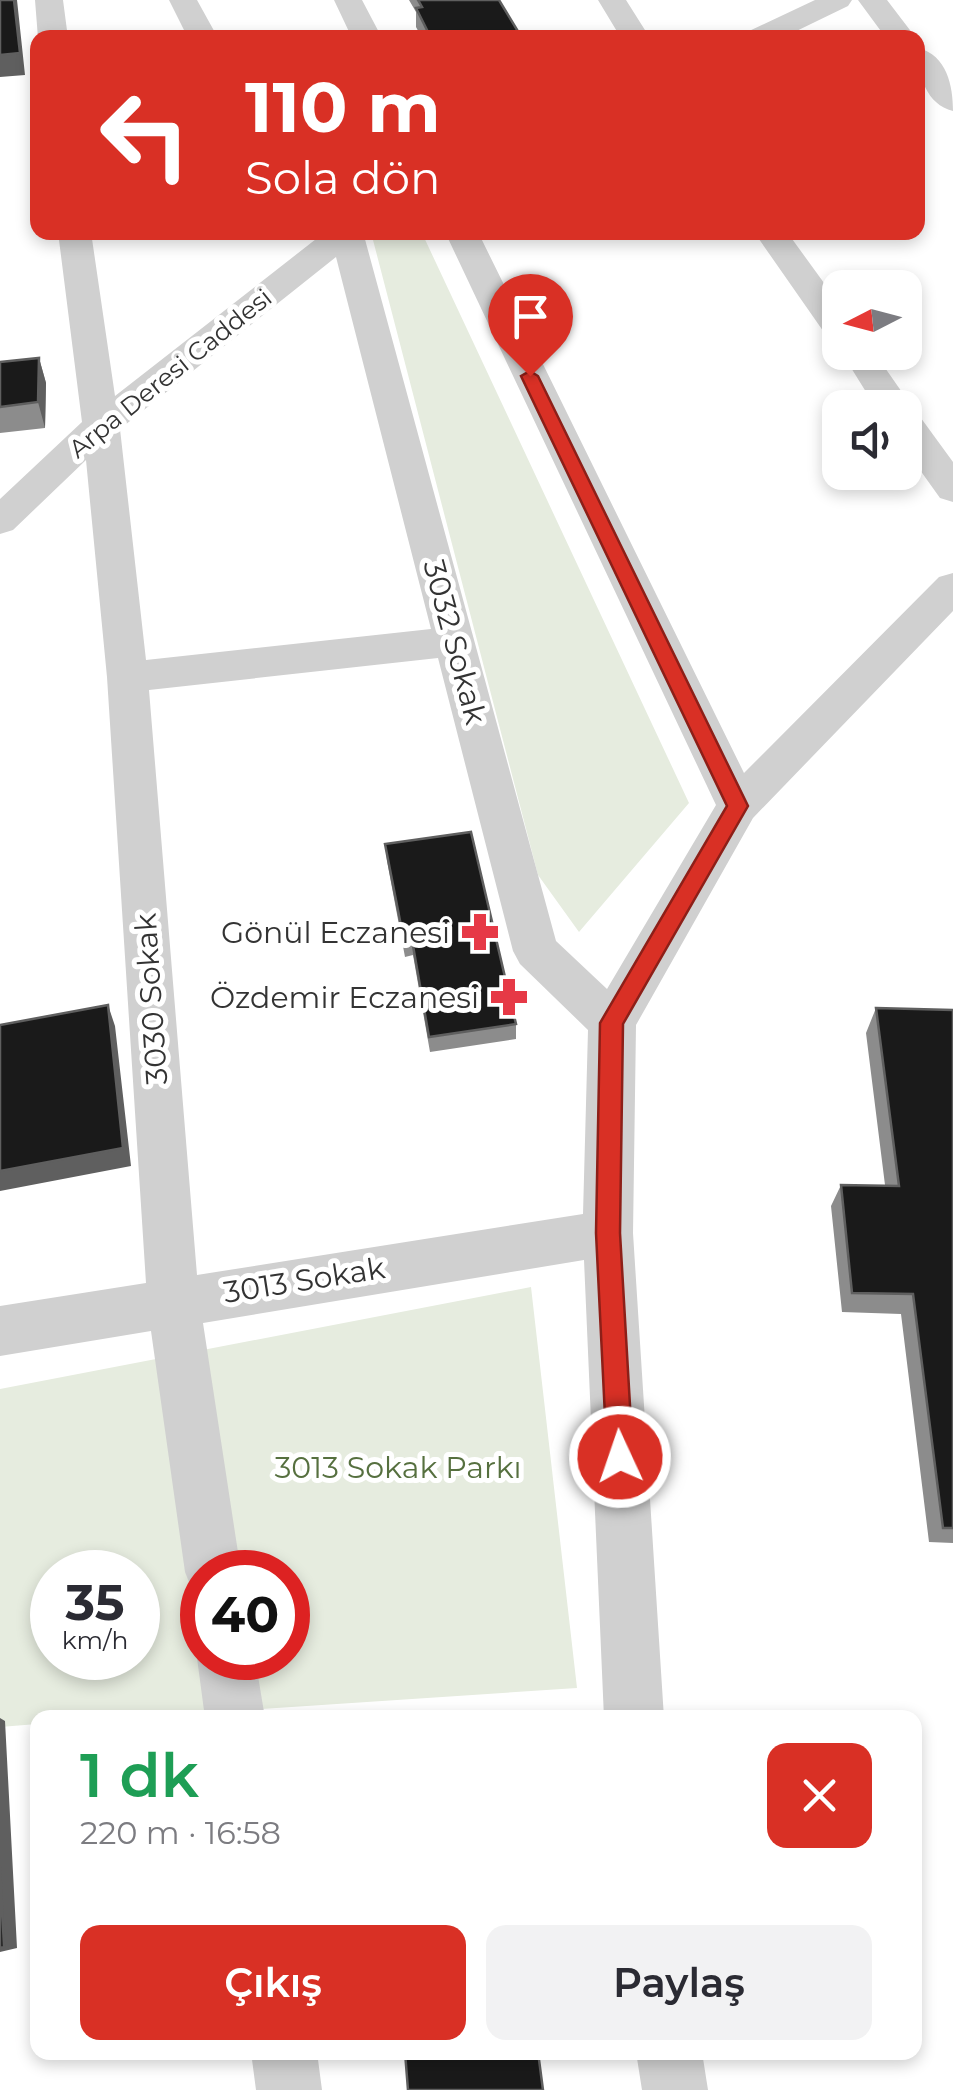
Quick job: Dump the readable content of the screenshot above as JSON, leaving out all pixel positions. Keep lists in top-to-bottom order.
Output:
{
  "streets": {
    "street": [
      "Arpa Deresi Caddesi",
      "3032 Sokak",
      "3030 Sokak",
      "3013 Sokak"
    ]
  },
  "crossings": [
    ["Arpa Deresi Caddesi", "3032 Sokak"],
    ["Arpa Deresi Caddesi", "3030 Sokak"],
    ["3030 Sokak", "3013 Sokak"]
  ],
  "parks": ["3013 Sokak Parkı"],
  "places": {
    "pharmacy": ["Gönül Eczanesi", "Özdemir Eczanesi"]
  },
  "north": "left",
  "page": {
    "turn": ["110 m", "Sola dön"],
    "speed": "35 km/h",
    "limit": "40",
    "heading": ["1 dk", "220 m · 16:58"],
    "buttons": ["Çıkış", "Paylaş"]
  }
}
